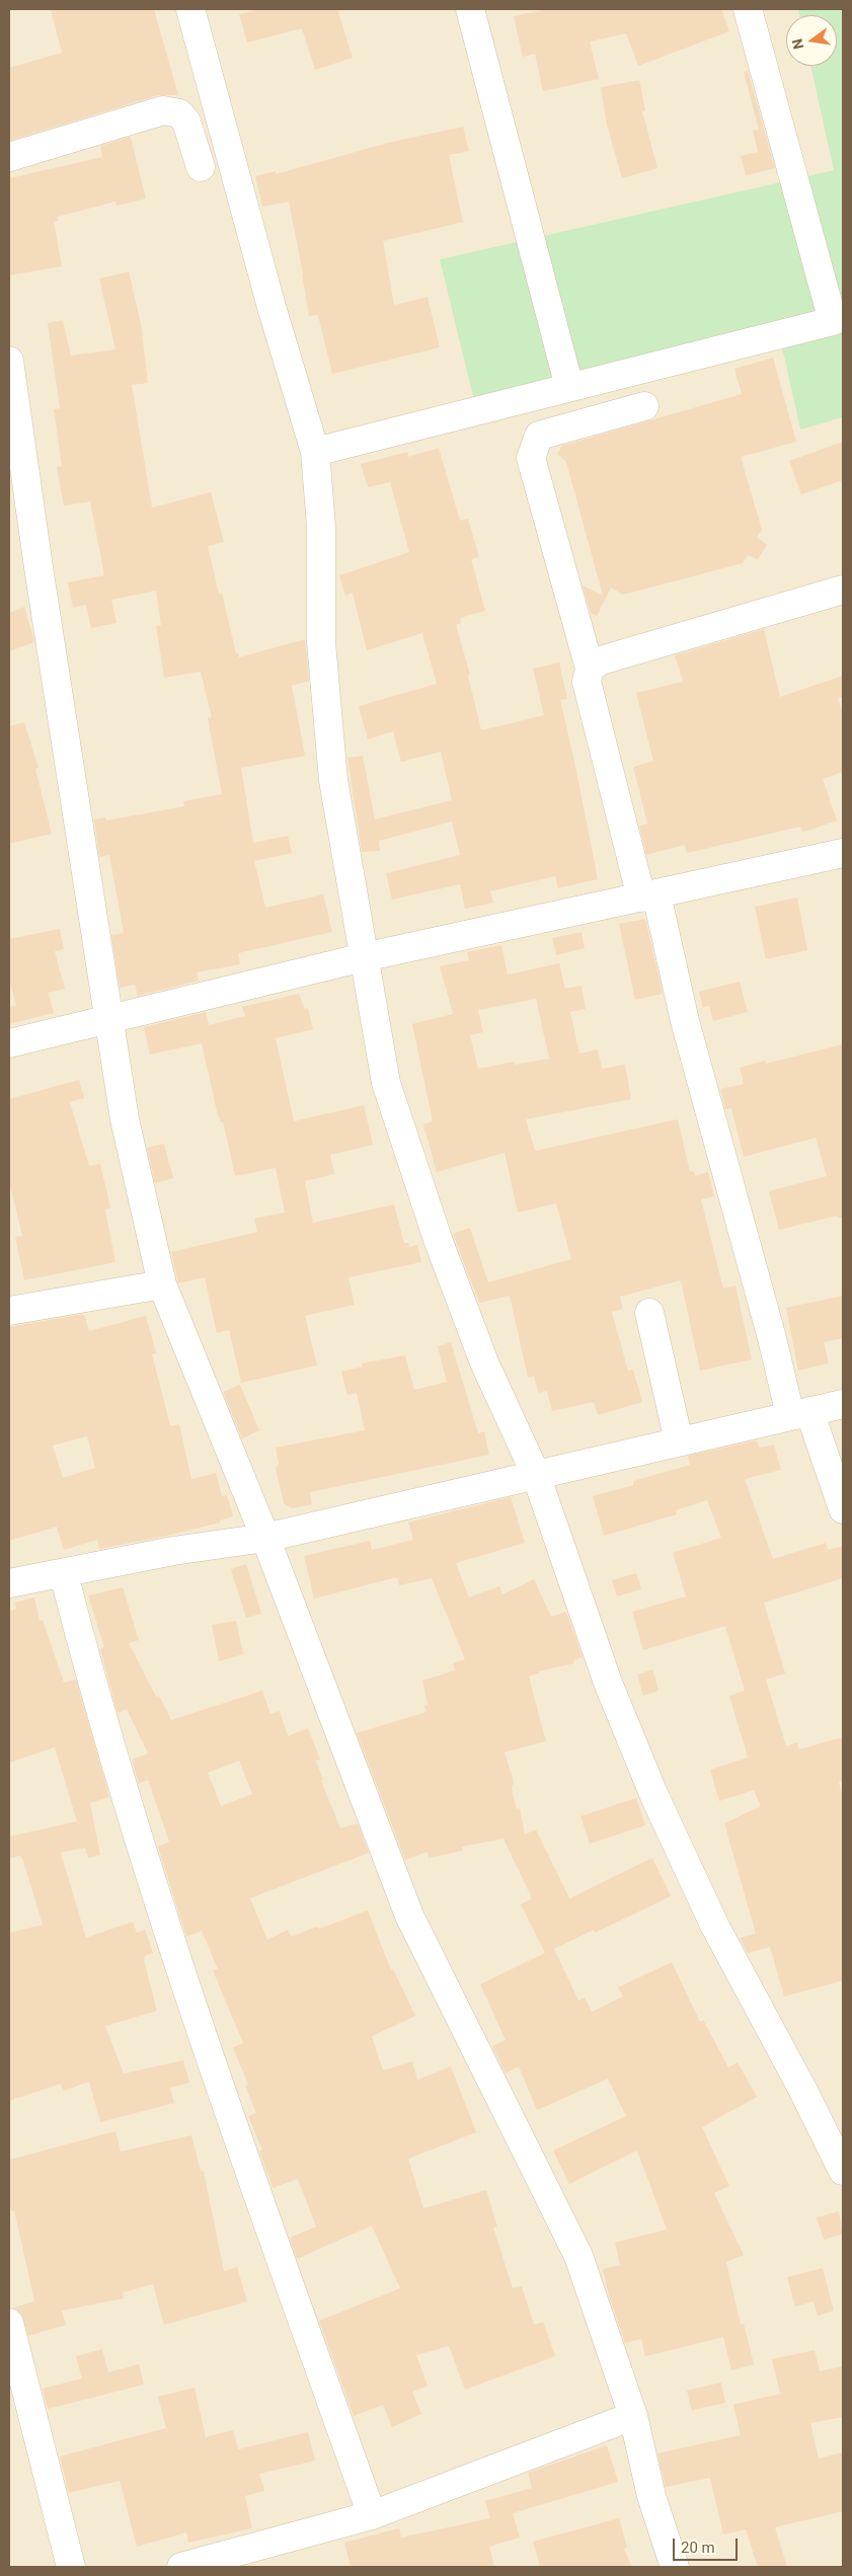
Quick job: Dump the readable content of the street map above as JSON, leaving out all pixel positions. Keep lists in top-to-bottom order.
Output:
{
  "scale_bar": "20 m",
  "north": "left"
}
